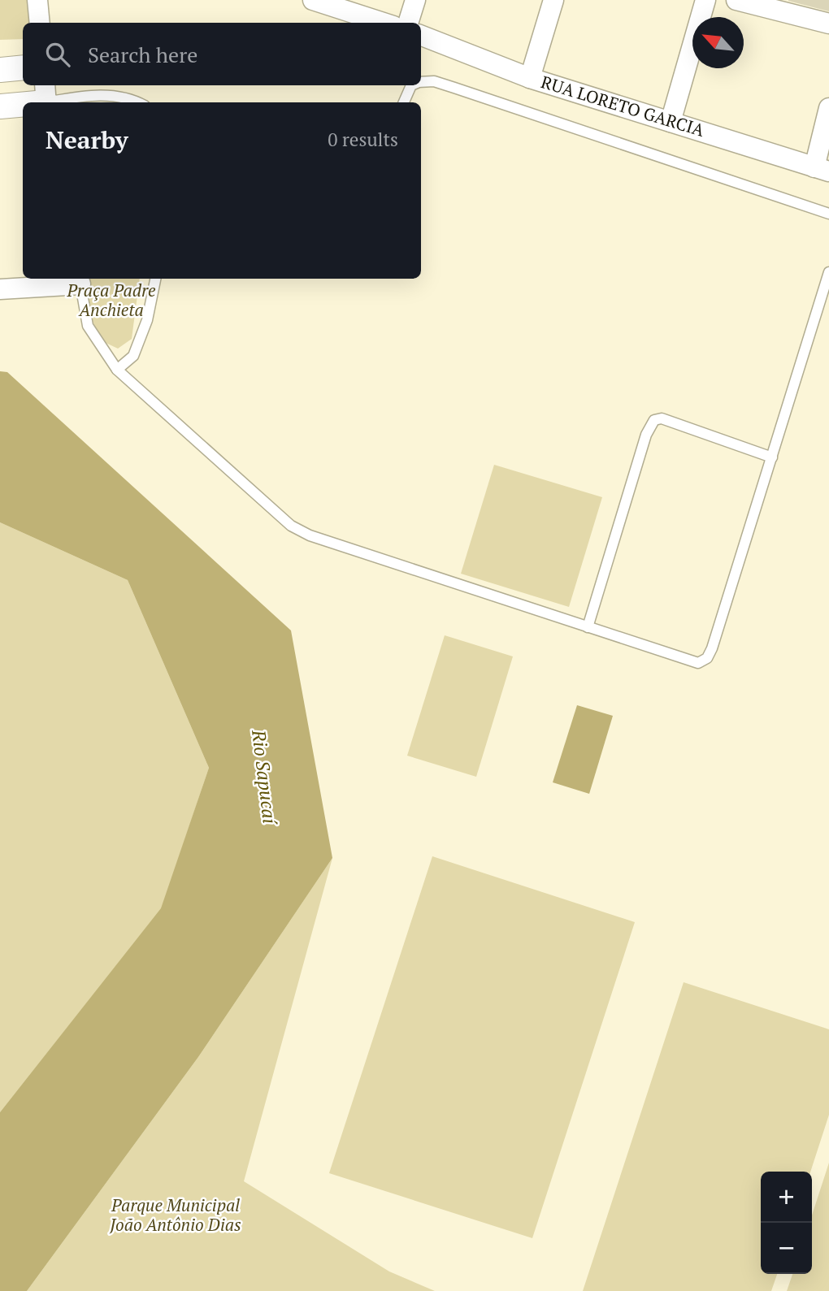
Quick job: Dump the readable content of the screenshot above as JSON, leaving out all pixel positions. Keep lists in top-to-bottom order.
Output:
{
  "streets": {
    "street": ["RUA LORETO GARCIA"]
  },
  "water": ["Rio Sapucaí"],
  "parks": ["Praça Padre Anchieta", "Parque Municipal João Antônio Dias"],
  "north": "top left",
  "page": {
    "search": "Search here",
    "heading": ["Nearby", "0 results"],
    "map_buttons": ["+", "−"]
  }
}
